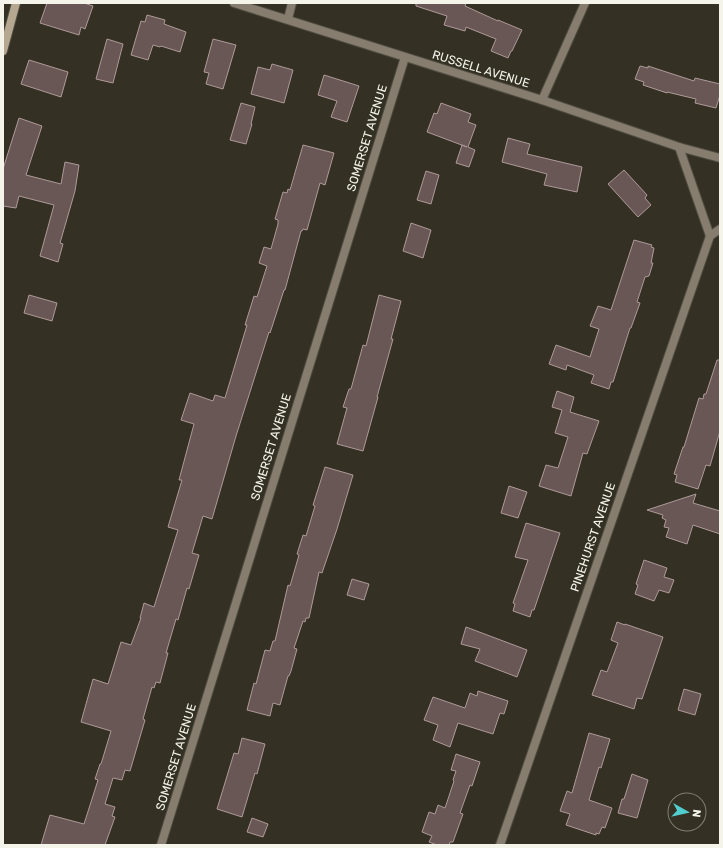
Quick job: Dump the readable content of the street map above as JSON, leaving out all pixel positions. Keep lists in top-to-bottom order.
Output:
{
  "streets": {
    "street": ["RUSSELL AVENUE", "SOMERSET AVENUE", "PINEHURST AVENUE"]
  },
  "crossings": [
    ["RUSSELL AVENUE", "SOMERSET AVENUE"]
  ],
  "north": "right"
}
